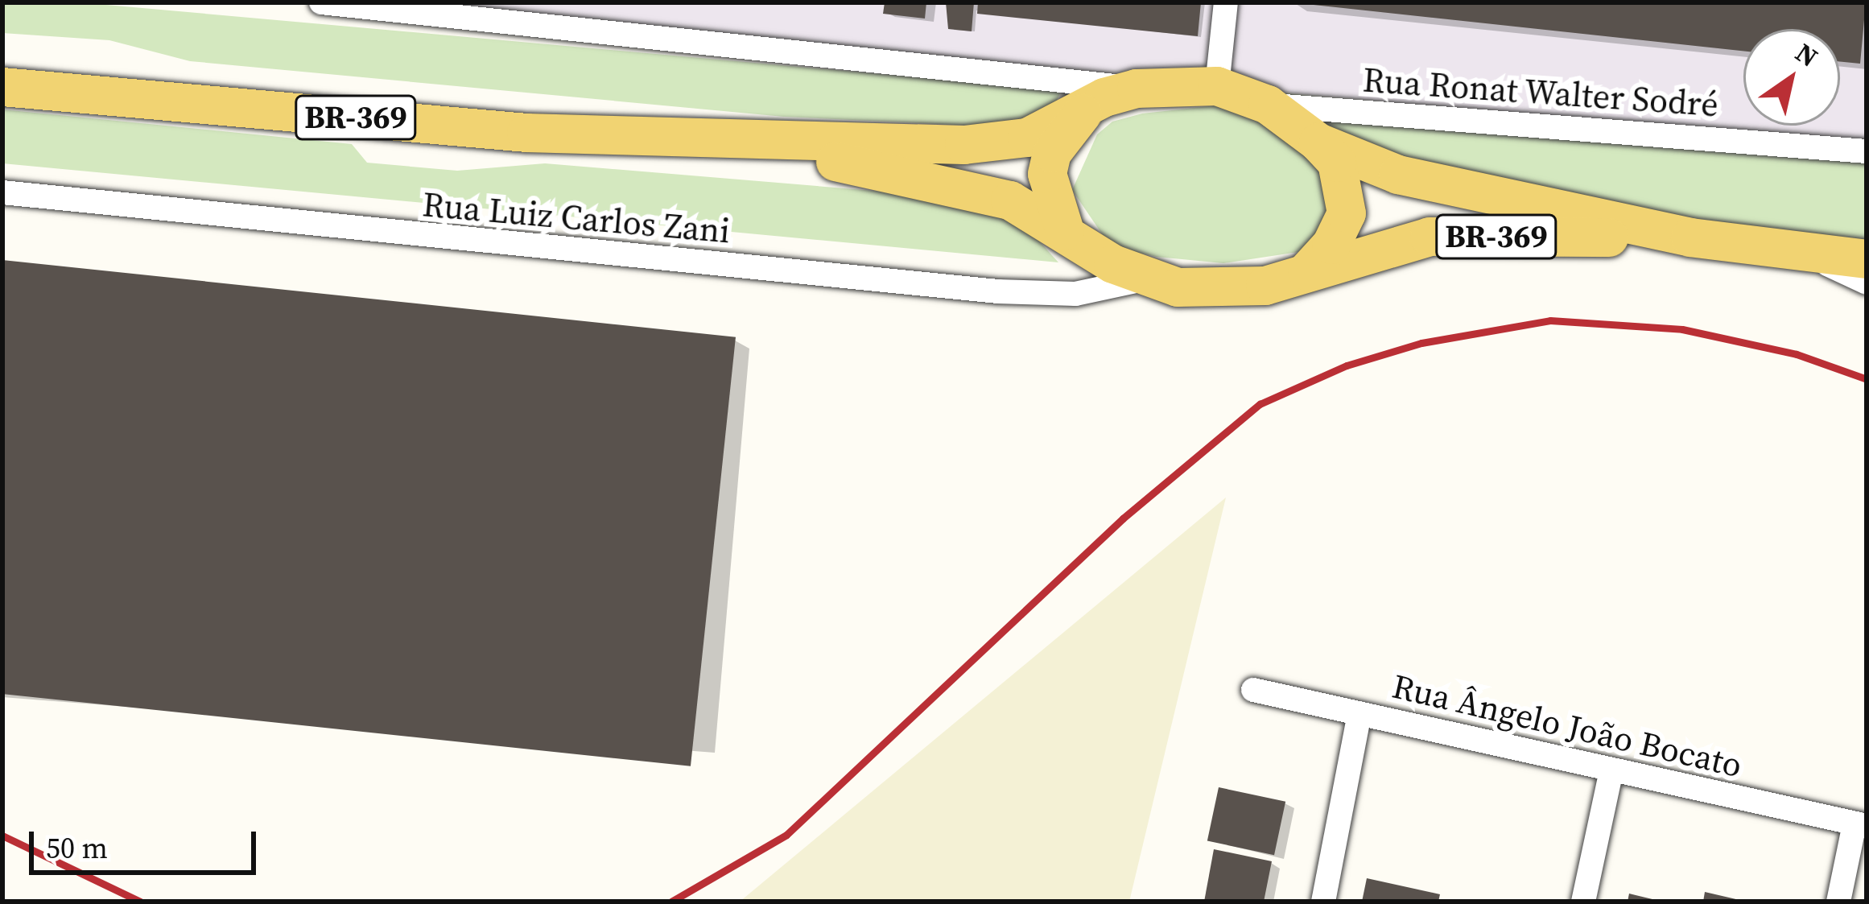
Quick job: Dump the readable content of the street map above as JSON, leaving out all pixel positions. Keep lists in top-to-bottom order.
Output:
{
  "streets": {
    "main road": ["BR-369"],
    "street": ["Rua Ronat Walter Sodré", "Rua Luiz Carlos Zani", "Rua Ângelo João Bocato"]
  },
  "crossings": [
    ["Rua Ronat Walter Sodré", "BR-369"],
    ["Rua Ronat Walter Sodré", "Rua Luiz Carlos Zani"],
    ["BR-369", "Rua Luiz Carlos Zani"]
  ],
  "scale_bar": "50 m",
  "north": "top right"
}
